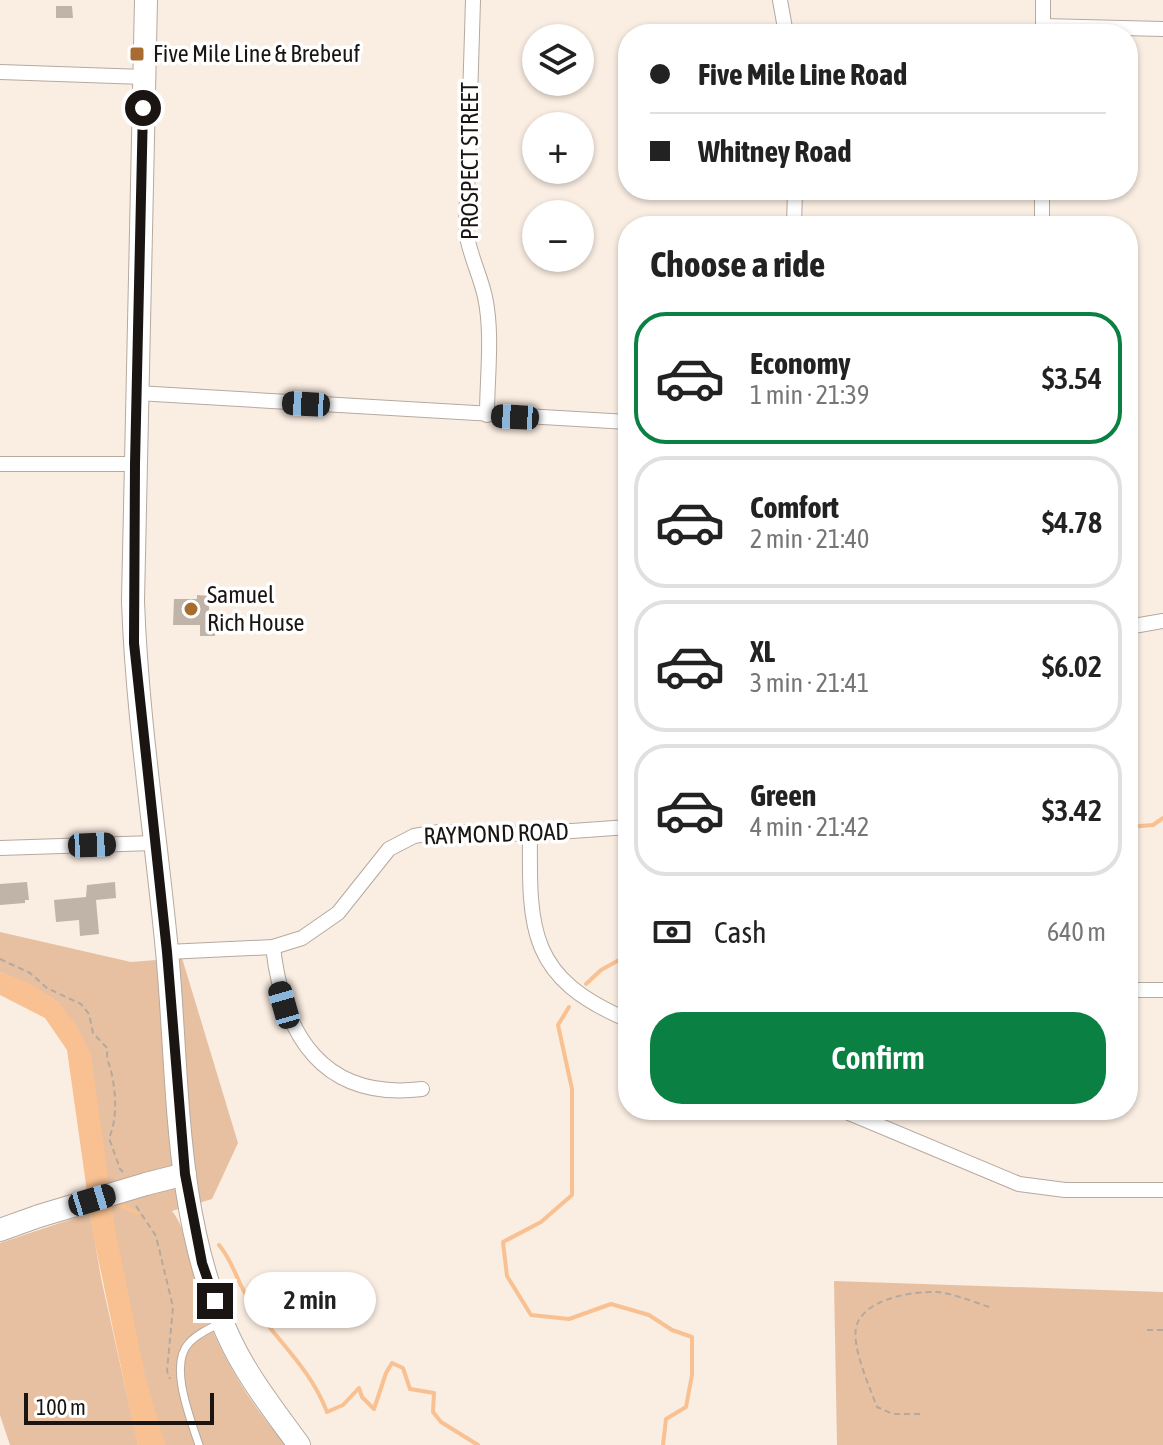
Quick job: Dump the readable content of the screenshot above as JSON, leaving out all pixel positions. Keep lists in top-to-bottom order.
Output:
{
  "streets": {
    "street": ["PROSPECT STREET", "RAYMOND ROAD"]
  },
  "places": {
    "transit": ["Five Mile Line & Brebeuf"],
    "other": ["Samuel Rich House"]
  },
  "scale_bar": "100 m",
  "page": {
    "map_buttons": ["+", "−"],
    "banner": ["Five Mile Line Road", "Whitney Road"],
    "heading": "Choose a ride",
    "list": [
      {
        "name": "Economy",
        "note": "1 min · 21:39",
        "value": "$3.54"
      },
      {
        "name": "Comfort",
        "note": "2 min · 21:40",
        "value": "$4.78"
      },
      {
        "name": "XL",
        "note": "3 min · 21:41",
        "value": "$6.02"
      },
      {
        "name": "Green",
        "note": "4 min · 21:42",
        "value": "$3.42"
      }
    ],
    "pay": ["Cash", "640 m"],
    "buttons": "Confirm",
    "bubble": "2 min",
    "scale": "100 m"
  }
}
